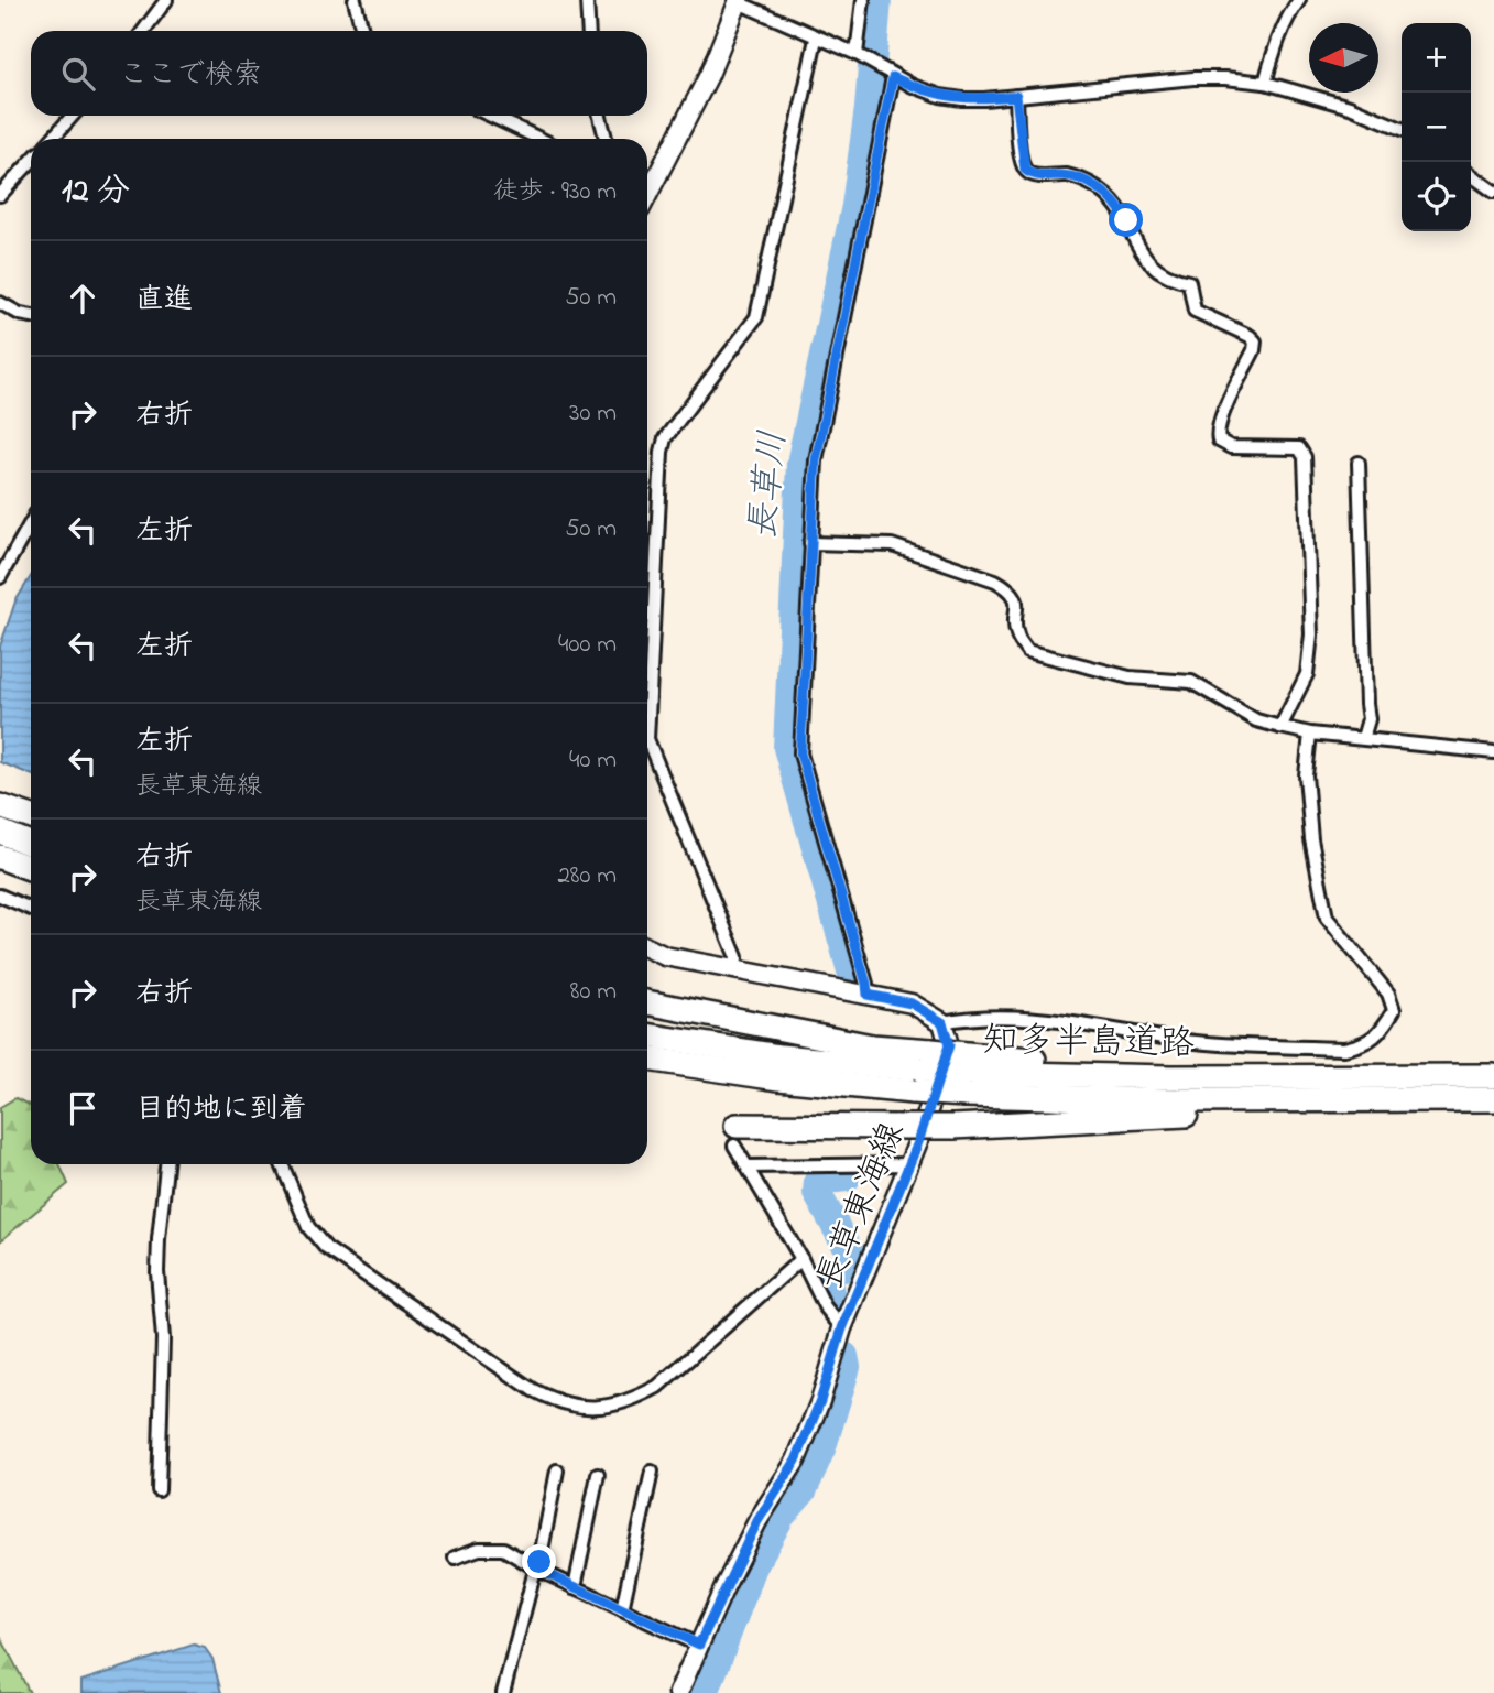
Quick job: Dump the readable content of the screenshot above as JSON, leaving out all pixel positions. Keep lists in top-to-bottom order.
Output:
{
  "streets": {
    "highway": ["知多半島道路"],
    "main road": ["長草東海線"]
  },
  "water": ["長草川"],
  "north": "left",
  "page": {
    "map_buttons": ["+", "−"],
    "search": "ここで検索",
    "heading": ["12 分", "徒歩 · 930 m"],
    "list": [
      ["直進", "50 m"],
      ["右折", "30 m"],
      ["左折", "50 m"],
      ["左折", "400 m"],
      ["左折", "長草東海線", "40 m"],
      ["右折", "長草東海線", "280 m"],
      ["右折", "80 m"],
      "目的地に到着"
    ]
  }
}
